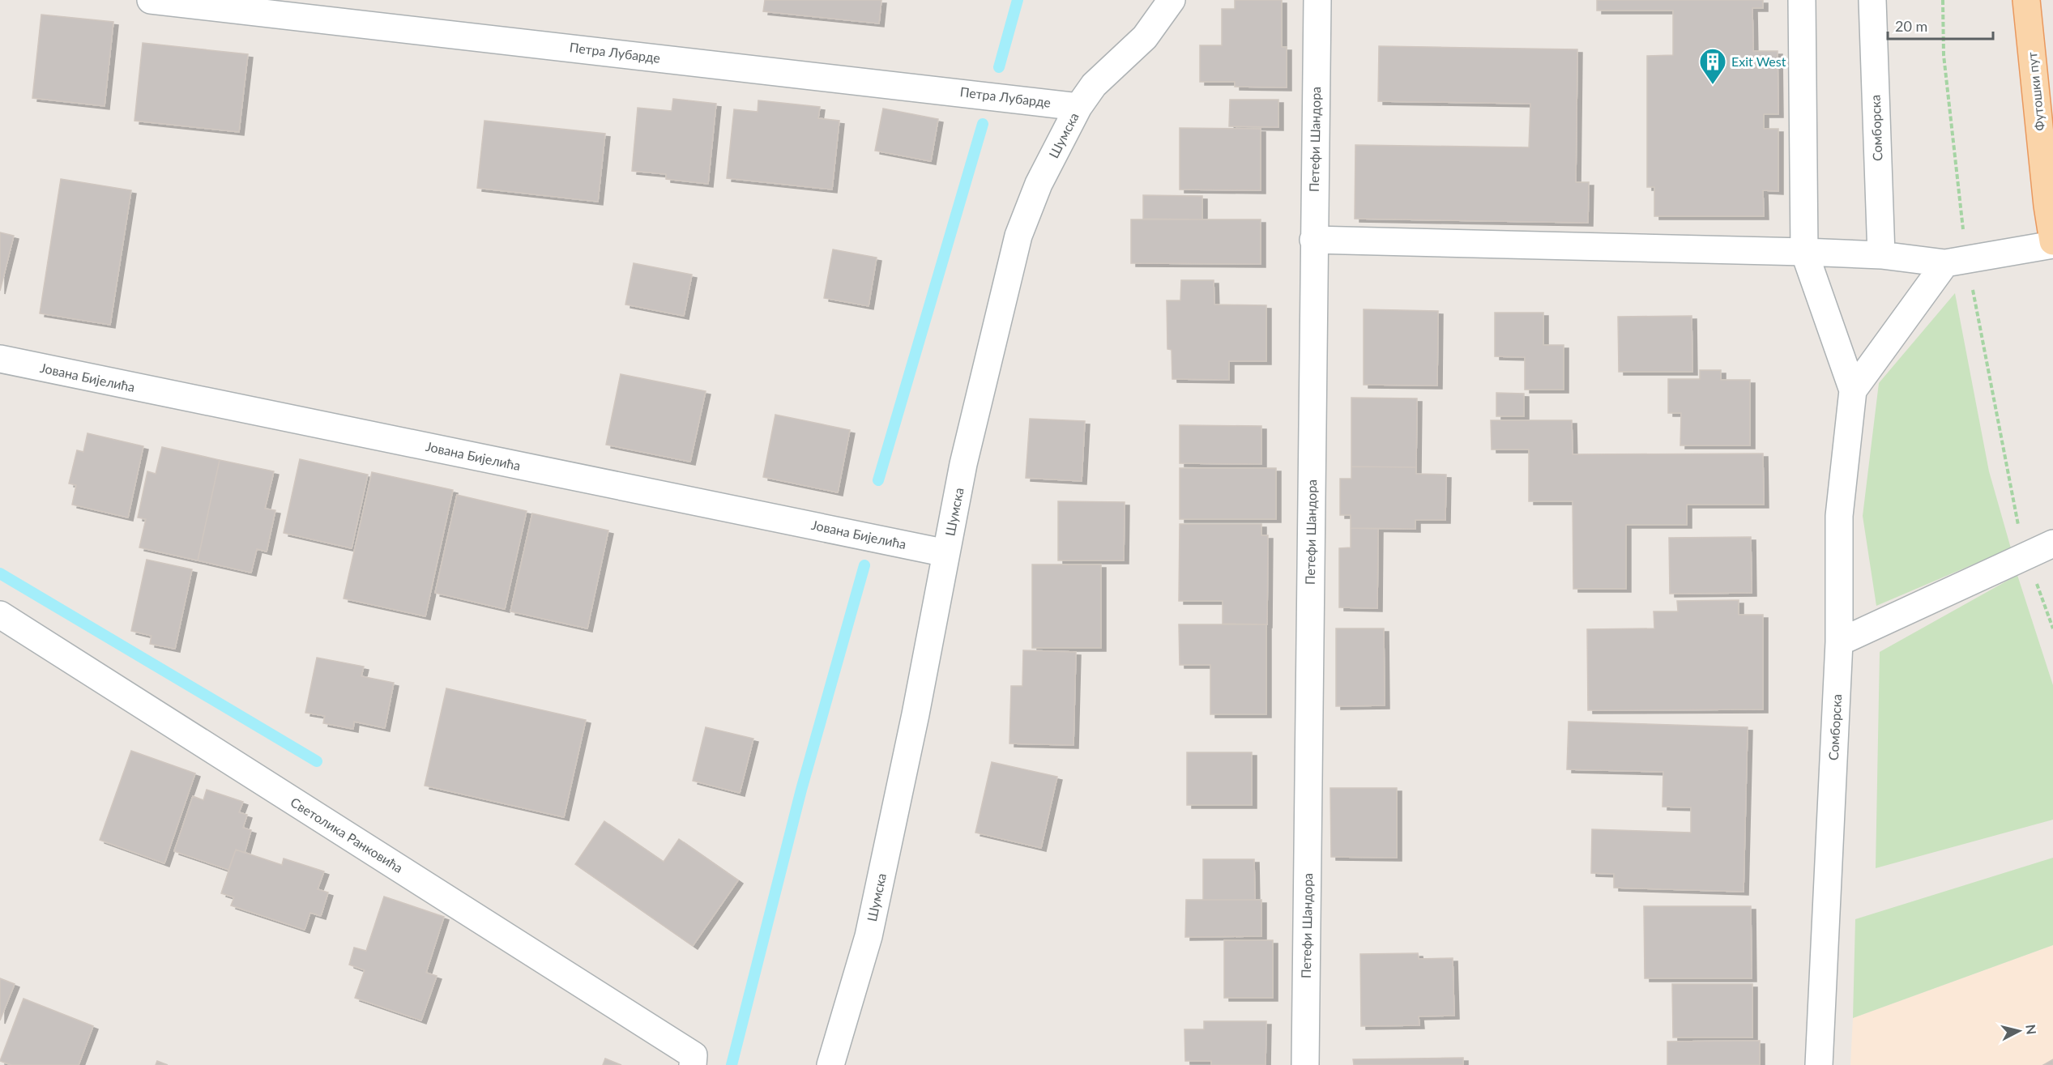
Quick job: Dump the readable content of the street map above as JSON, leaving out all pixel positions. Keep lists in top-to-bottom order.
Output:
{
  "streets": {
    "main road": ["Футошки пут"],
    "street": [
      "Петра Лубарде",
      "Сомборска",
      "Шумска",
      "Петефи Шандора",
      "Јована Бијелића",
      "Светолика Ранковића"
    ]
  },
  "crossings": [
    ["Петра Лубарде", "Шумска"],
    ["Шумска", "Јована Бијелића"]
  ],
  "places": {
    "building": ["Exit West"]
  },
  "scale_bar": "20 m",
  "north": "right"
}
